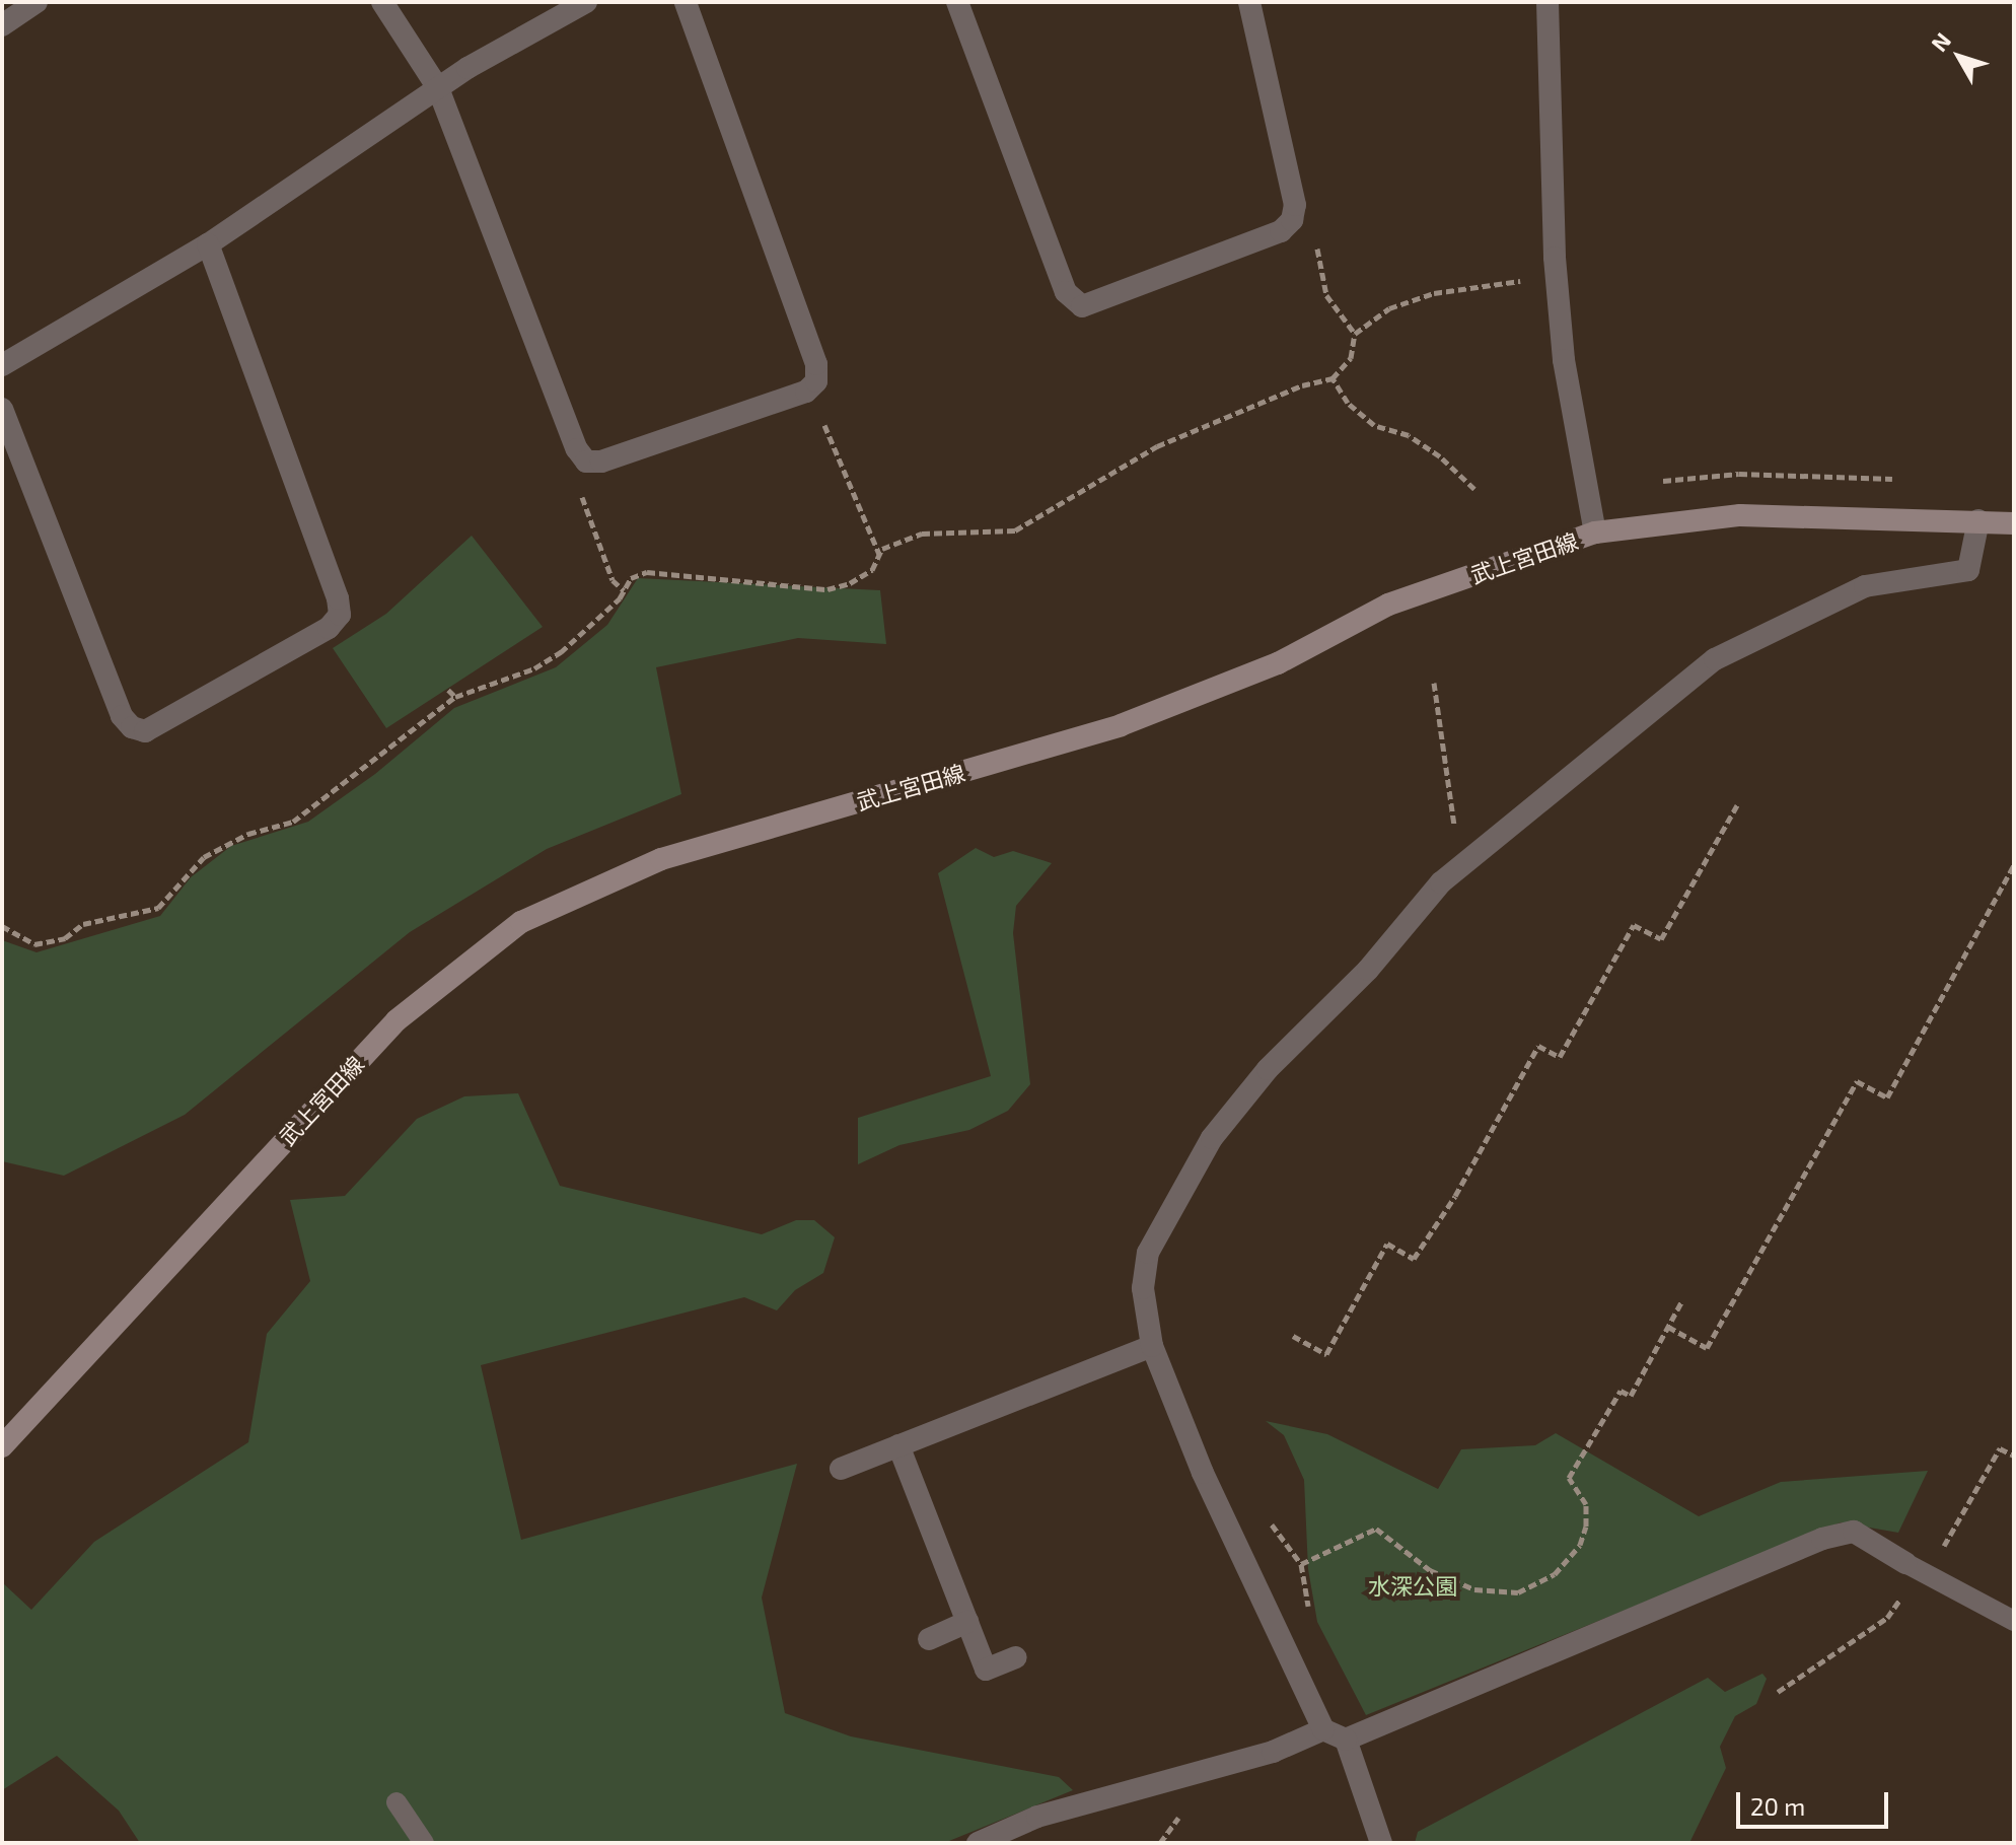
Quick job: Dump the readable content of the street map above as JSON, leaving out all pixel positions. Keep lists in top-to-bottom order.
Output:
{
  "streets": {
    "main road": ["武上宮田線"]
  },
  "parks": ["水深公園"],
  "scale_bar": "20 m",
  "north": "top left"
}
